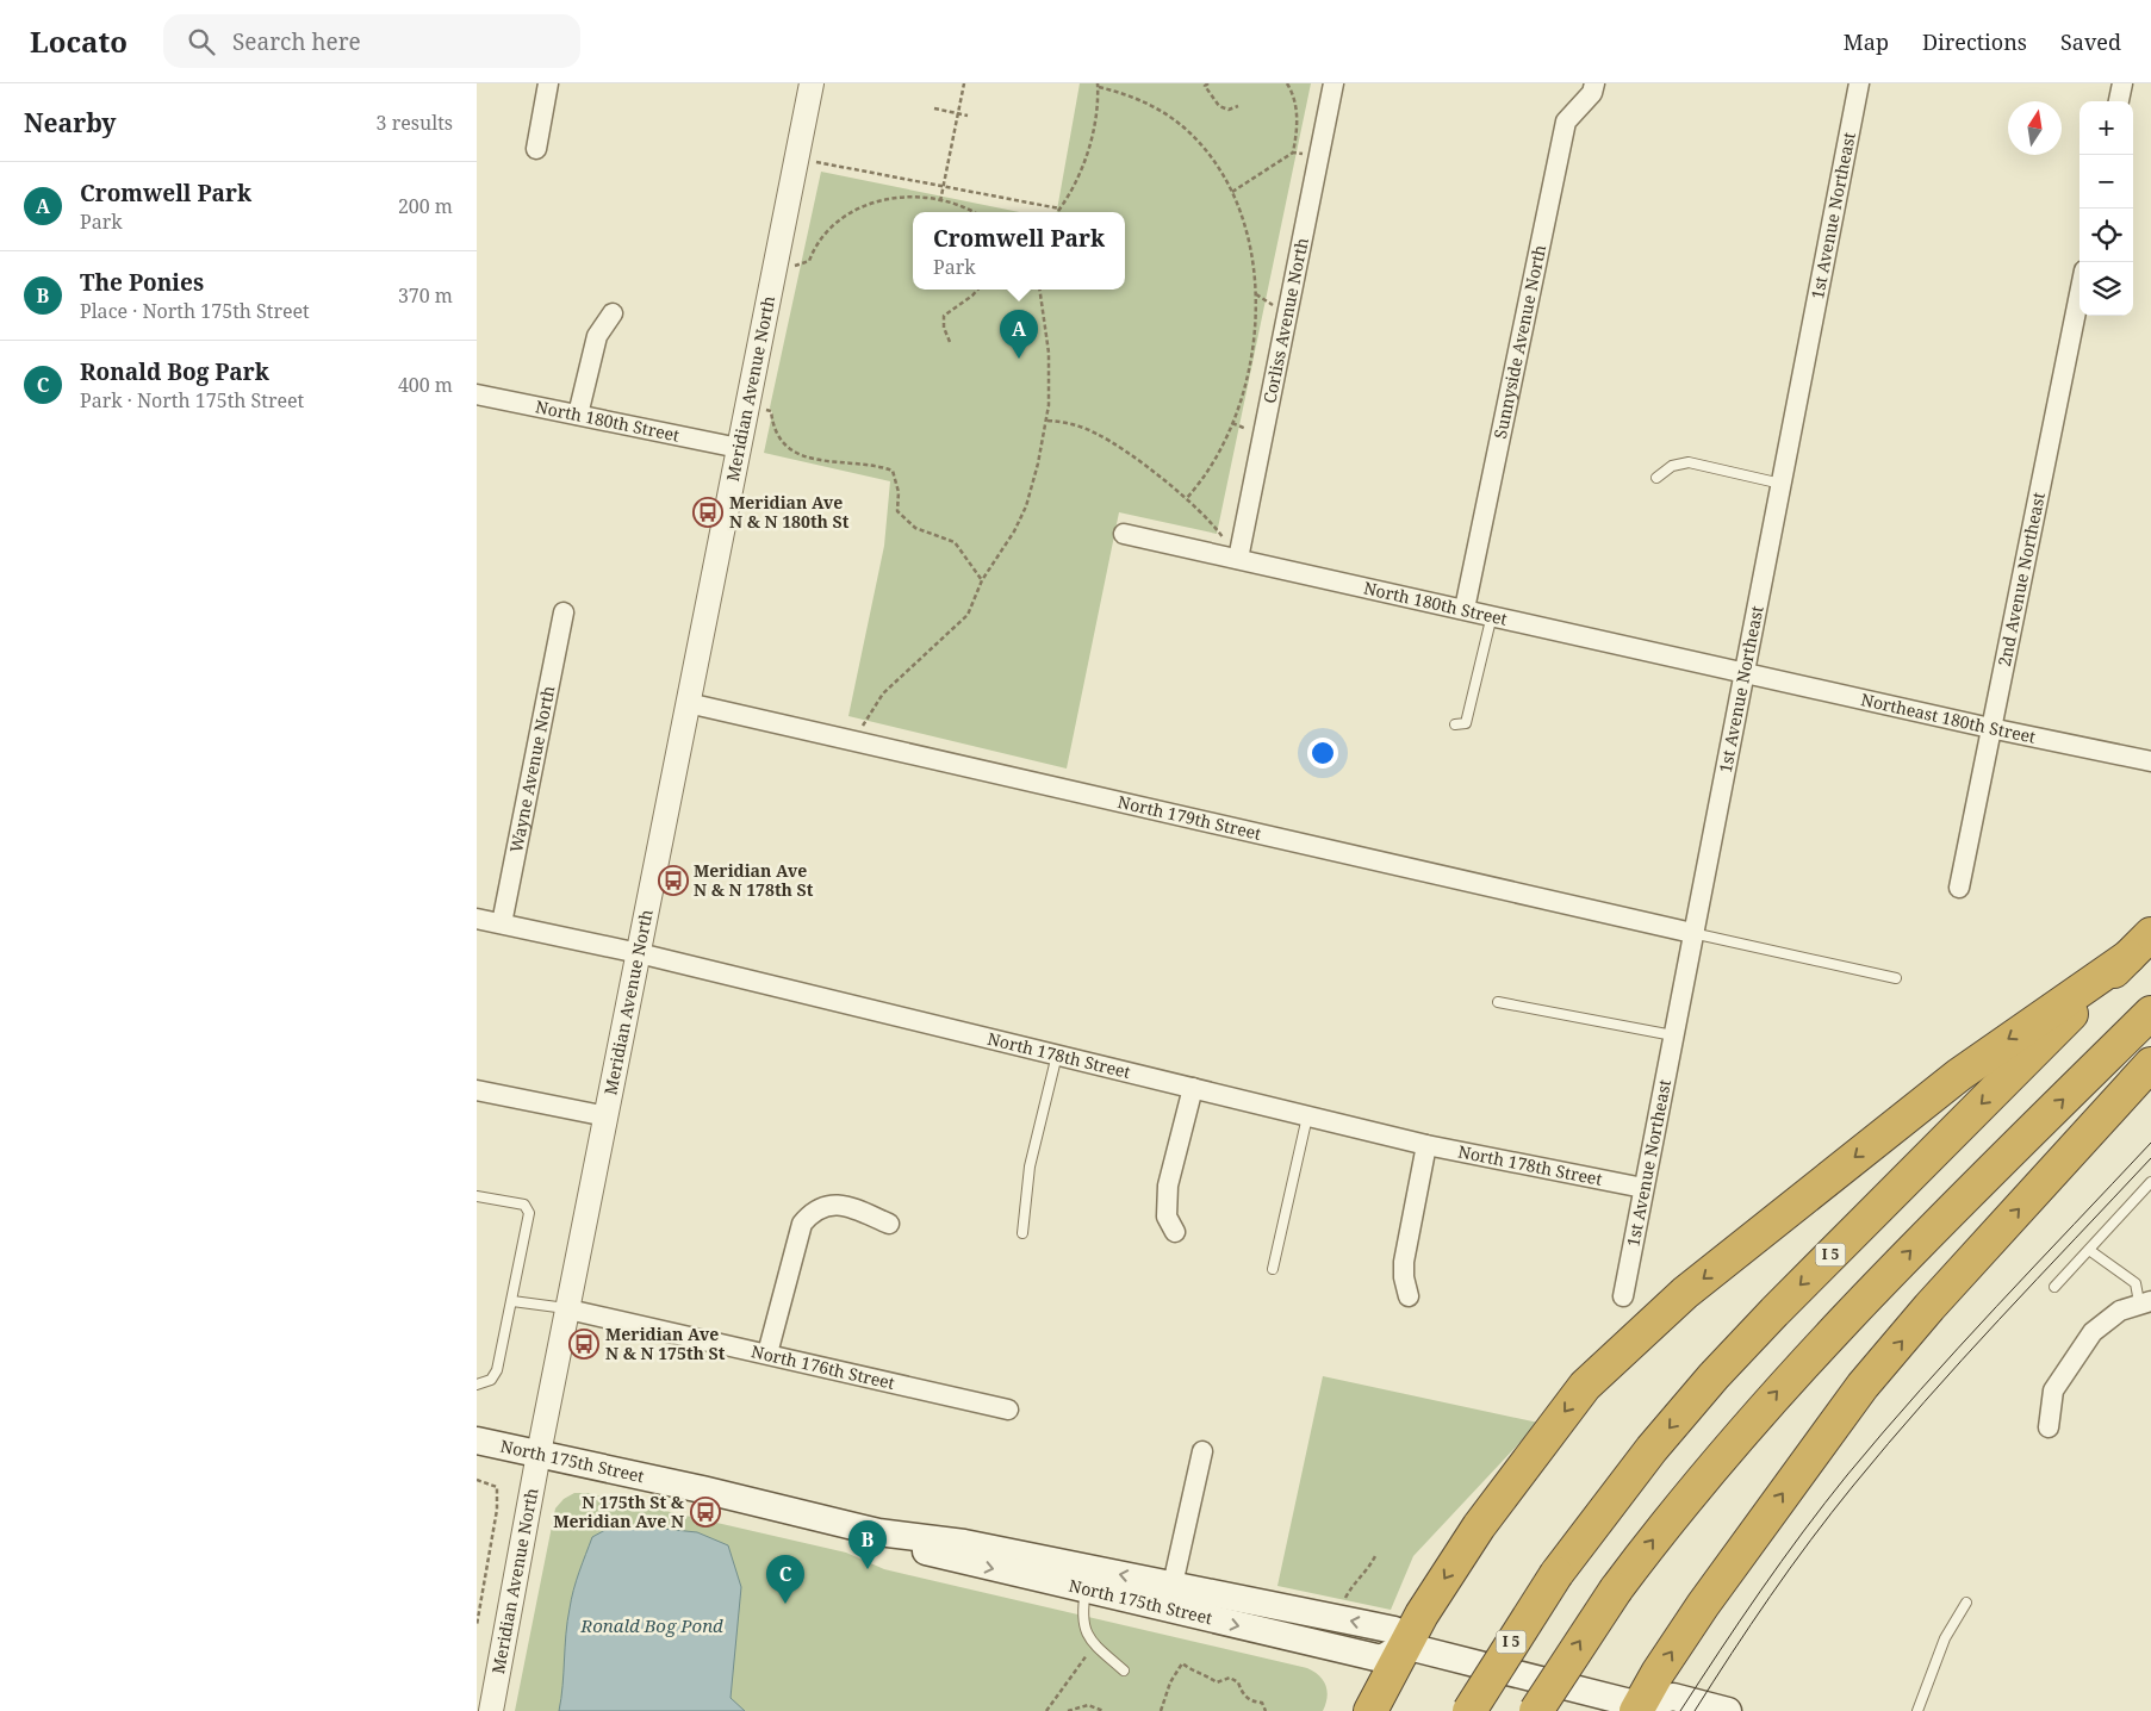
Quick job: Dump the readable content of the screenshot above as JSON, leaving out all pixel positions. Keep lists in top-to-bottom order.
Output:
{
  "streets": {
    "highway": ["I 5"],
    "main road": ["North 175th Street"],
    "street": [
      "1st Avenue Northeast",
      "Corliss Avenue North",
      "Sunnyside Avenue North",
      "Meridian Avenue North",
      "North 180th Street",
      "2nd Avenue Northeast",
      "Northeast 180th Street",
      "Wayne Avenue North",
      "North 179th Street",
      "North 178th Street",
      "North 176th Street"
    ]
  },
  "crossings": [
    ["1st Avenue Northeast", "North 180th Street"],
    ["1st Avenue Northeast", "Northeast 180th Street"],
    ["1st Avenue Northeast", "North 179th Street"],
    ["1st Avenue Northeast", "North 178th Street"],
    ["Corliss Avenue North", "North 180th Street"],
    ["Sunnyside Avenue North", "North 180th Street"],
    ["Meridian Avenue North", "North 180th Street"],
    ["Meridian Avenue North", "North 179th Street"],
    ["Meridian Avenue North", "North 178th Street"],
    ["Meridian Avenue North", "North 176th Street"],
    ["Meridian Avenue North", "North 175th Street"],
    ["North 180th Street", "Northeast 180th Street"],
    ["2nd Avenue Northeast", "Northeast 180th Street"],
    ["Wayne Avenue North", "North 178th Street"]
  ],
  "water": ["Ronald Bog Pond"],
  "places": {
    "bus stop": [
      "Meridian Ave N & N 180th St",
      "Meridian Ave N & N 178th St",
      "Meridian Ave N & N 175th St",
      "N 175th St & Meridian Ave N"
    ]
  },
  "north": "top",
  "page": {
    "header": "Locato",
    "search": "Search here",
    "nav": ["Map", "Directions", "Saved"],
    "heading": ["Nearby", "3 results"],
    "map_buttons": ["+", "−"],
    "list": [
      {
        "mark": "A",
        "name": "Cromwell Park",
        "note": "Park",
        "value": "200 m"
      },
      {
        "mark": "B",
        "name": "The Ponies",
        "note": "Place · North 175th Street",
        "value": "370 m"
      },
      {
        "mark": "C",
        "name": "Ronald Bog Park",
        "note": "Park · North 175th Street",
        "value": "400 m"
      }
    ],
    "popup": ["Cromwell Park", "Park"],
    "pins": ["A", "B", "C"]
  }
}
